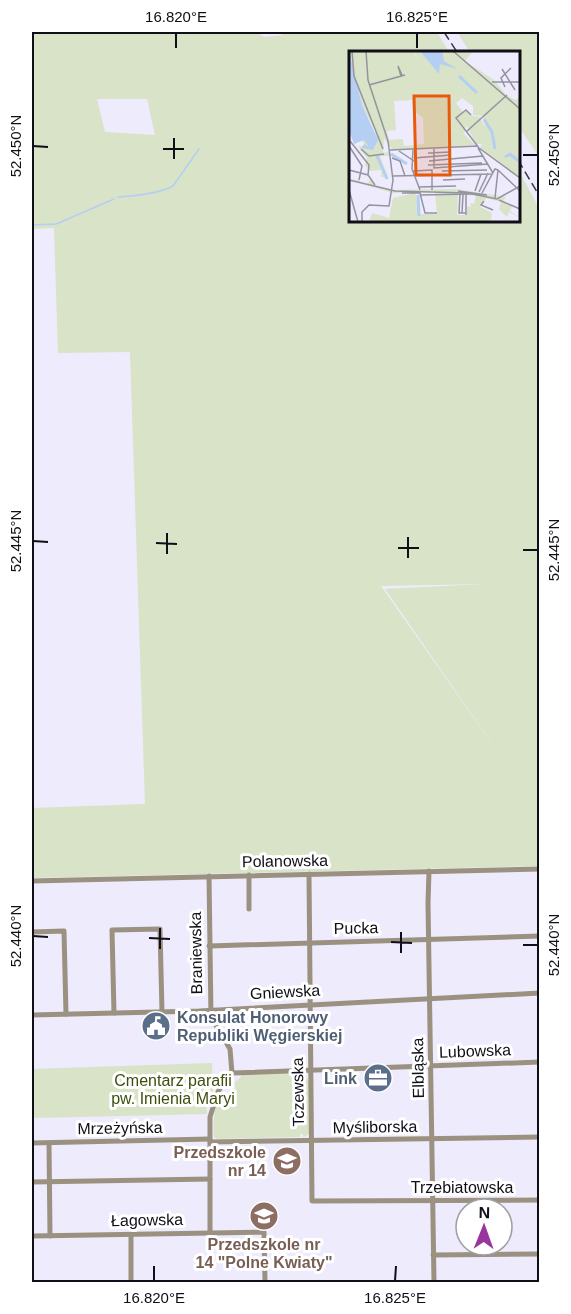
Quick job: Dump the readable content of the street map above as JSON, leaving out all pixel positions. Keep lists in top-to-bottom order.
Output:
{
  "streets": {
    "street": [
      "Polanowska",
      "Pucka",
      "Braniewska",
      "Gniewska",
      "Lubowska",
      "Elbląska",
      "Tczewska",
      "Myśliborska",
      "Mrzeżyńska",
      "Trzebiatowska",
      "Łagowska"
    ]
  },
  "crossings": [
    ["Polanowska", "Braniewska"],
    ["Polanowska", "Elbląska"],
    ["Polanowska", "Tczewska"],
    ["Pucka", "Braniewska"],
    ["Pucka", "Elbląska"],
    ["Pucka", "Tczewska"],
    ["Braniewska", "Gniewska"],
    ["Braniewska", "Lubowska"],
    ["Gniewska", "Elbląska"],
    ["Gniewska", "Tczewska"],
    ["Lubowska", "Elbląska"],
    ["Lubowska", "Tczewska"],
    ["Elbląska", "Myśliborska"],
    ["Elbląska", "Trzebiatowska"],
    ["Tczewska", "Myśliborska"],
    ["Tczewska", "Trzebiatowska"],
    ["Myśliborska", "Mrzeżyńska"]
  ],
  "parks": ["Cmentarz parafii pw. Imienia Maryi"],
  "places": {
    "public building": ["Konsulat Honorowy Republiki Węgierskiej"],
    "office": ["Link"],
    "school or university": ["Przedszkole nr 14", "Przedszkole nr 14 \"Polne Kwiaty\""]
  },
  "north": "top",
  "coordinates": [
    "16.820°E",
    "16.825°E",
    "52.450°N",
    "52.445°N",
    "52.440°N"
  ]
}
